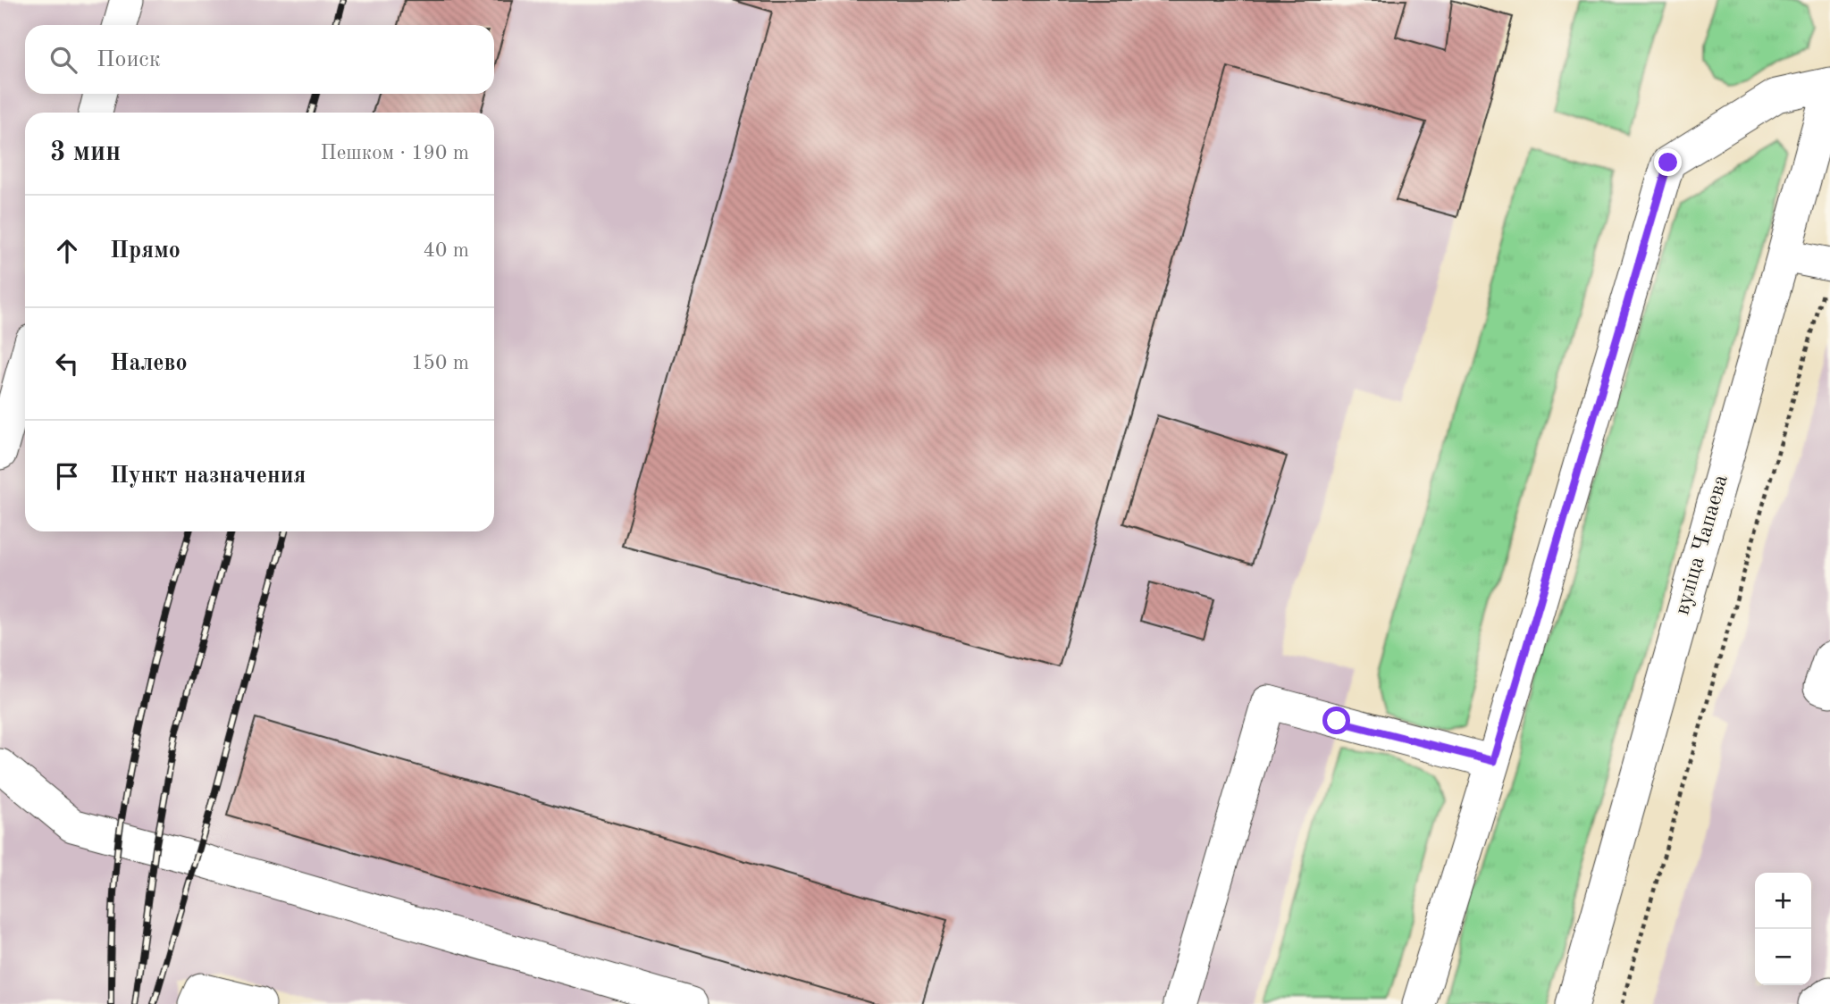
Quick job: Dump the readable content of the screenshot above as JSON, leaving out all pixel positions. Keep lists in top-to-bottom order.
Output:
{
  "streets": {
    "street": ["вуліца Чапаева"]
  },
  "page": {
    "search": "Поиск",
    "heading": ["3 мин", "Пешком · 190 m"],
    "list": [
      ["Прямо", "40 m"],
      ["Налево", "150 m"],
      "Пункт назначения"
    ],
    "map_buttons": ["+", "−"]
  }
}
